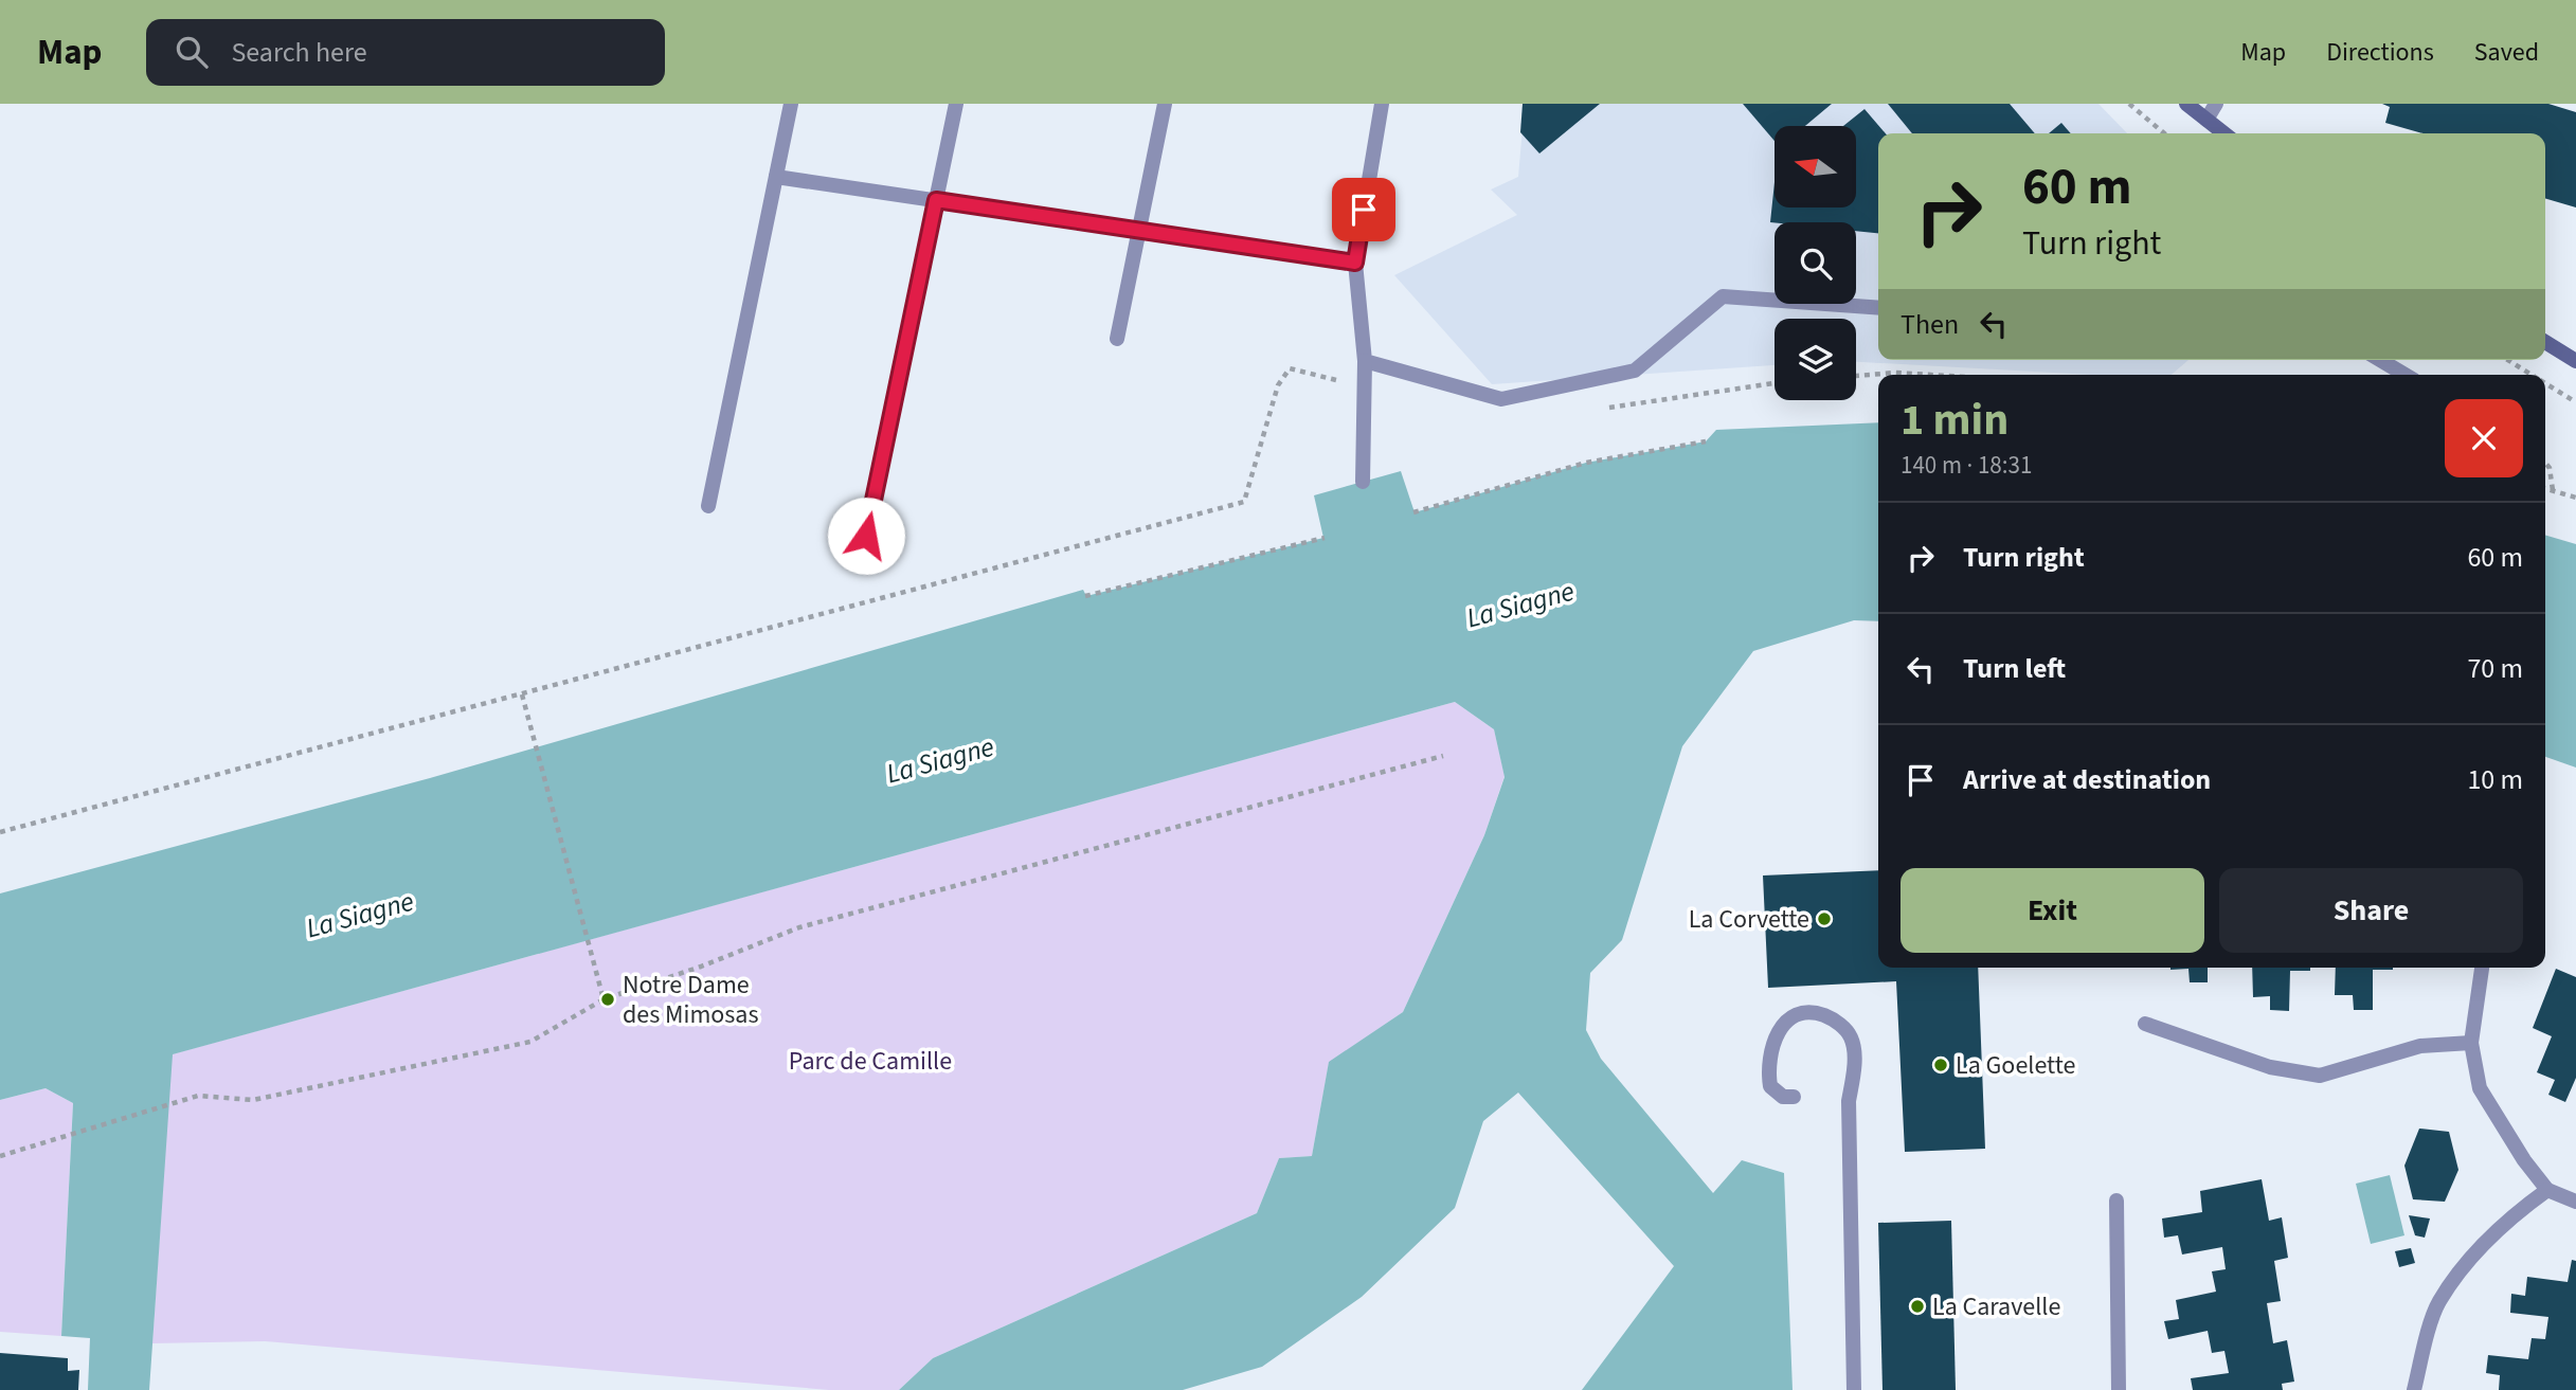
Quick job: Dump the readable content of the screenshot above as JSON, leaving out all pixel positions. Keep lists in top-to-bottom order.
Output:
{
  "water": ["La Siagne"],
  "parks": ["Parc de Camille"],
  "places": [
    "La Corvette",
    "Notre Dame des Mimosas",
    "La Goelette",
    "La Caravelle"
  ],
  "north": "left",
  "page": {
    "header": "Map",
    "search": "Search here",
    "nav": ["Map", "Directions", "Saved"],
    "turn": ["60 m", "Turn right"],
    "then": "Then",
    "heading": ["1 min", "140 m · 18:31"],
    "list": [
      {
        "name": "Turn right",
        "value": "60 m"
      },
      {
        "name": "Turn left",
        "value": "70 m"
      },
      {
        "name": "Arrive at destination",
        "value": "10 m"
      }
    ],
    "buttons": ["Exit", "Share"]
  }
}
